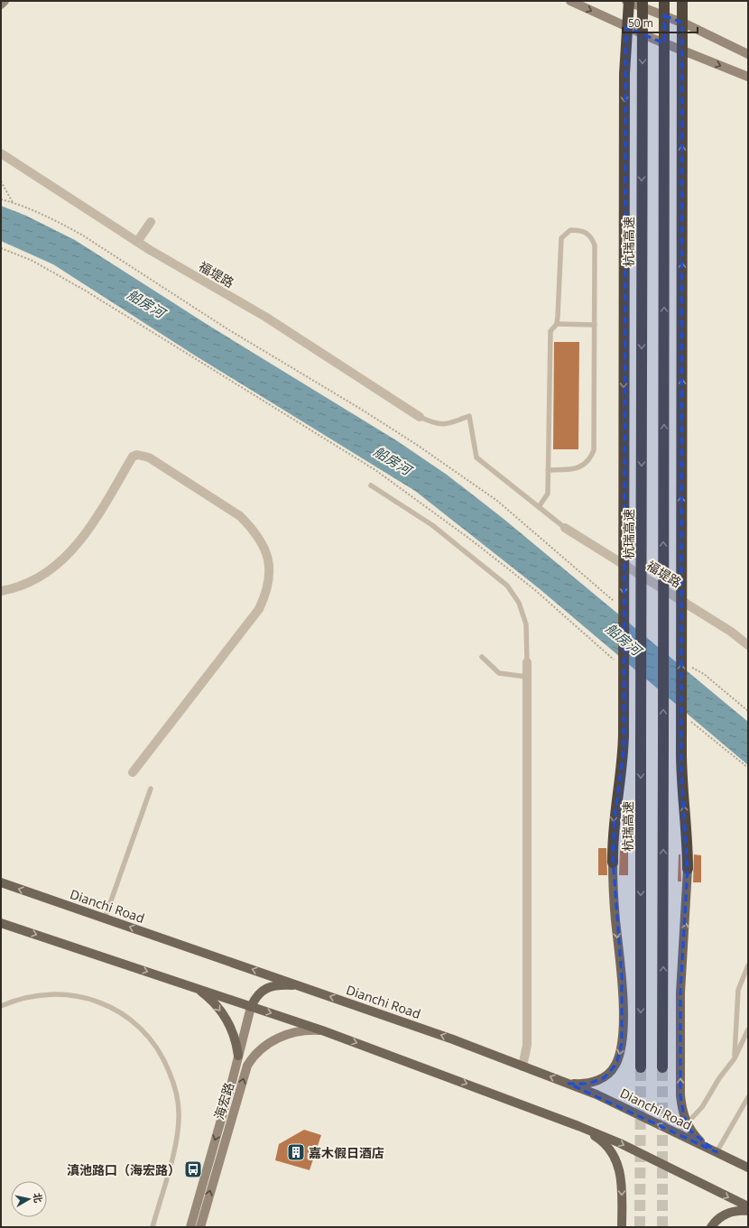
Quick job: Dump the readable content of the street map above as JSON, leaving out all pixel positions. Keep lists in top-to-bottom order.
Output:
{
  "streets": {
    "highway": ["杭瑞高速"],
    "main road": ["Dianchi Road", "海宏路"],
    "street": ["福堤路"]
  },
  "water": ["船房河"],
  "places": {
    "building": ["嘉木假日酒店"],
    "bus stop": ["滇池路口（海宏路）"]
  },
  "scale_bar": "50 m",
  "north": "right"
}
